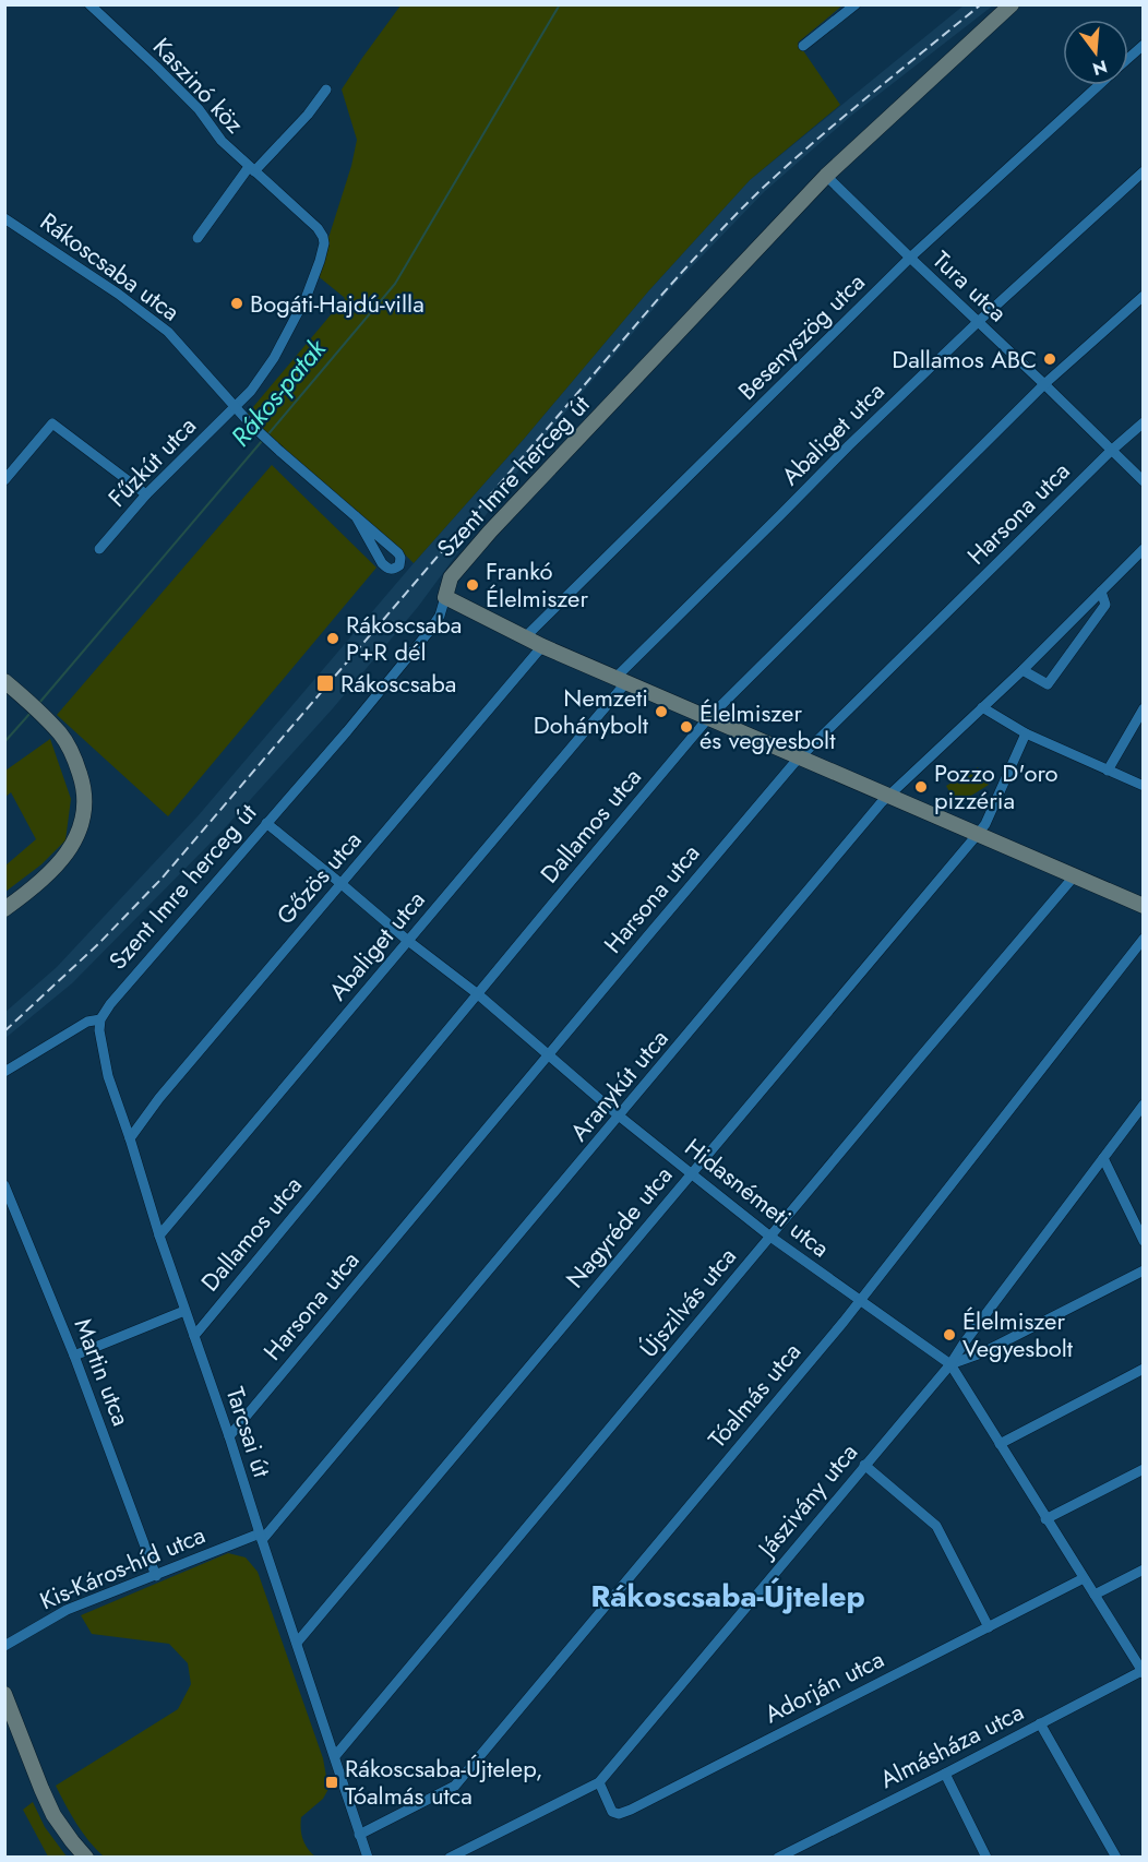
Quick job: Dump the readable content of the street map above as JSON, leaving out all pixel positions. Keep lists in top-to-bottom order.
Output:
{
  "streets": {
    "street": [
      "Kaszinó köz",
      "Rákoscsaba utca",
      "Tura utca",
      "Besenyszög utca",
      "Abaliget utca",
      "Fűzkút utca",
      "Szent Imre herceg út",
      "Harsona utca",
      "Dallamos utca",
      "Gőzös utca",
      "Aranykút utca",
      "Hidasnémeti utca",
      "Nagyréde utca",
      "Újszilvás utca",
      "Martin utca",
      "Tóalmás utca",
      "Tarcsai út",
      "Jászivány utca",
      "Kis-Káros-híd utca",
      "Adorján utca",
      "Almásháza utca"
    ]
  },
  "crossings": [
    ["Kaszinó köz", "Rákoscsaba utca"],
    ["Kaszinó köz", "Fűzkút utca"],
    ["Rákoscsaba utca", "Fűzkút utca"],
    ["Tura utca", "Besenyszög utca"],
    ["Tura utca", "Abaliget utca"],
    ["Tura utca", "Szent Imre herceg út"],
    ["Tura utca", "Harsona utca"],
    ["Tura utca", "Dallamos utca"],
    ["Abaliget utca", "Hidasnémeti utca"],
    ["Abaliget utca", "Tarcsai út"],
    ["Szent Imre herceg út", "Hidasnémeti utca"],
    ["Szent Imre herceg út", "Tarcsai út"],
    ["Harsona utca", "Hidasnémeti utca"],
    ["Harsona utca", "Tarcsai út"],
    ["Dallamos utca", "Hidasnémeti utca"],
    ["Dallamos utca", "Tarcsai út"],
    ["Gőzös utca", "Hidasnémeti utca"],
    ["Gőzös utca", "Tarcsai út"],
    ["Aranykút utca", "Hidasnémeti utca"],
    ["Aranykút utca", "Tarcsai út"],
    ["Aranykút utca", "Kis-Káros-híd utca"],
    ["Hidasnémeti utca", "Nagyréde utca"],
    ["Hidasnémeti utca", "Újszilvás utca"],
    ["Hidasnémeti utca", "Tóalmás utca"],
    ["Hidasnémeti utca", "Jászivány utca"],
    ["Hidasnémeti utca", "Adorján utca"],
    ["Hidasnémeti utca", "Almásháza utca"],
    ["Nagyréde utca", "Tarcsai út"],
    ["Újszilvás utca", "Tarcsai út"],
    ["Martin utca", "Kis-Káros-híd utca"],
    ["Tóalmás utca", "Tarcsai út"],
    ["Tarcsai út", "Kis-Káros-híd utca"],
    ["Jászivány utca", "Adorján utca"]
  ],
  "districts": ["Rákoscsaba-Újtelep"],
  "water": ["Rákos-patak"],
  "places": {
    "other": [
      "Bogáti-Hajdú-villa",
      "Dallamos ABC",
      "Frankó Élelmiszer",
      "Rákoscsaba P+R dél",
      "Nemzeti Dohánybolt",
      "Élelmiszer és vegyesbolt",
      "Pozzo D'oro pizzéria",
      "Élelmiszer Vegyesbolt"
    ],
    "transit": ["Rákoscsaba", "Rákoscsaba-Újtelep, Tóalmás utca"]
  },
  "north": "bottom"
}
